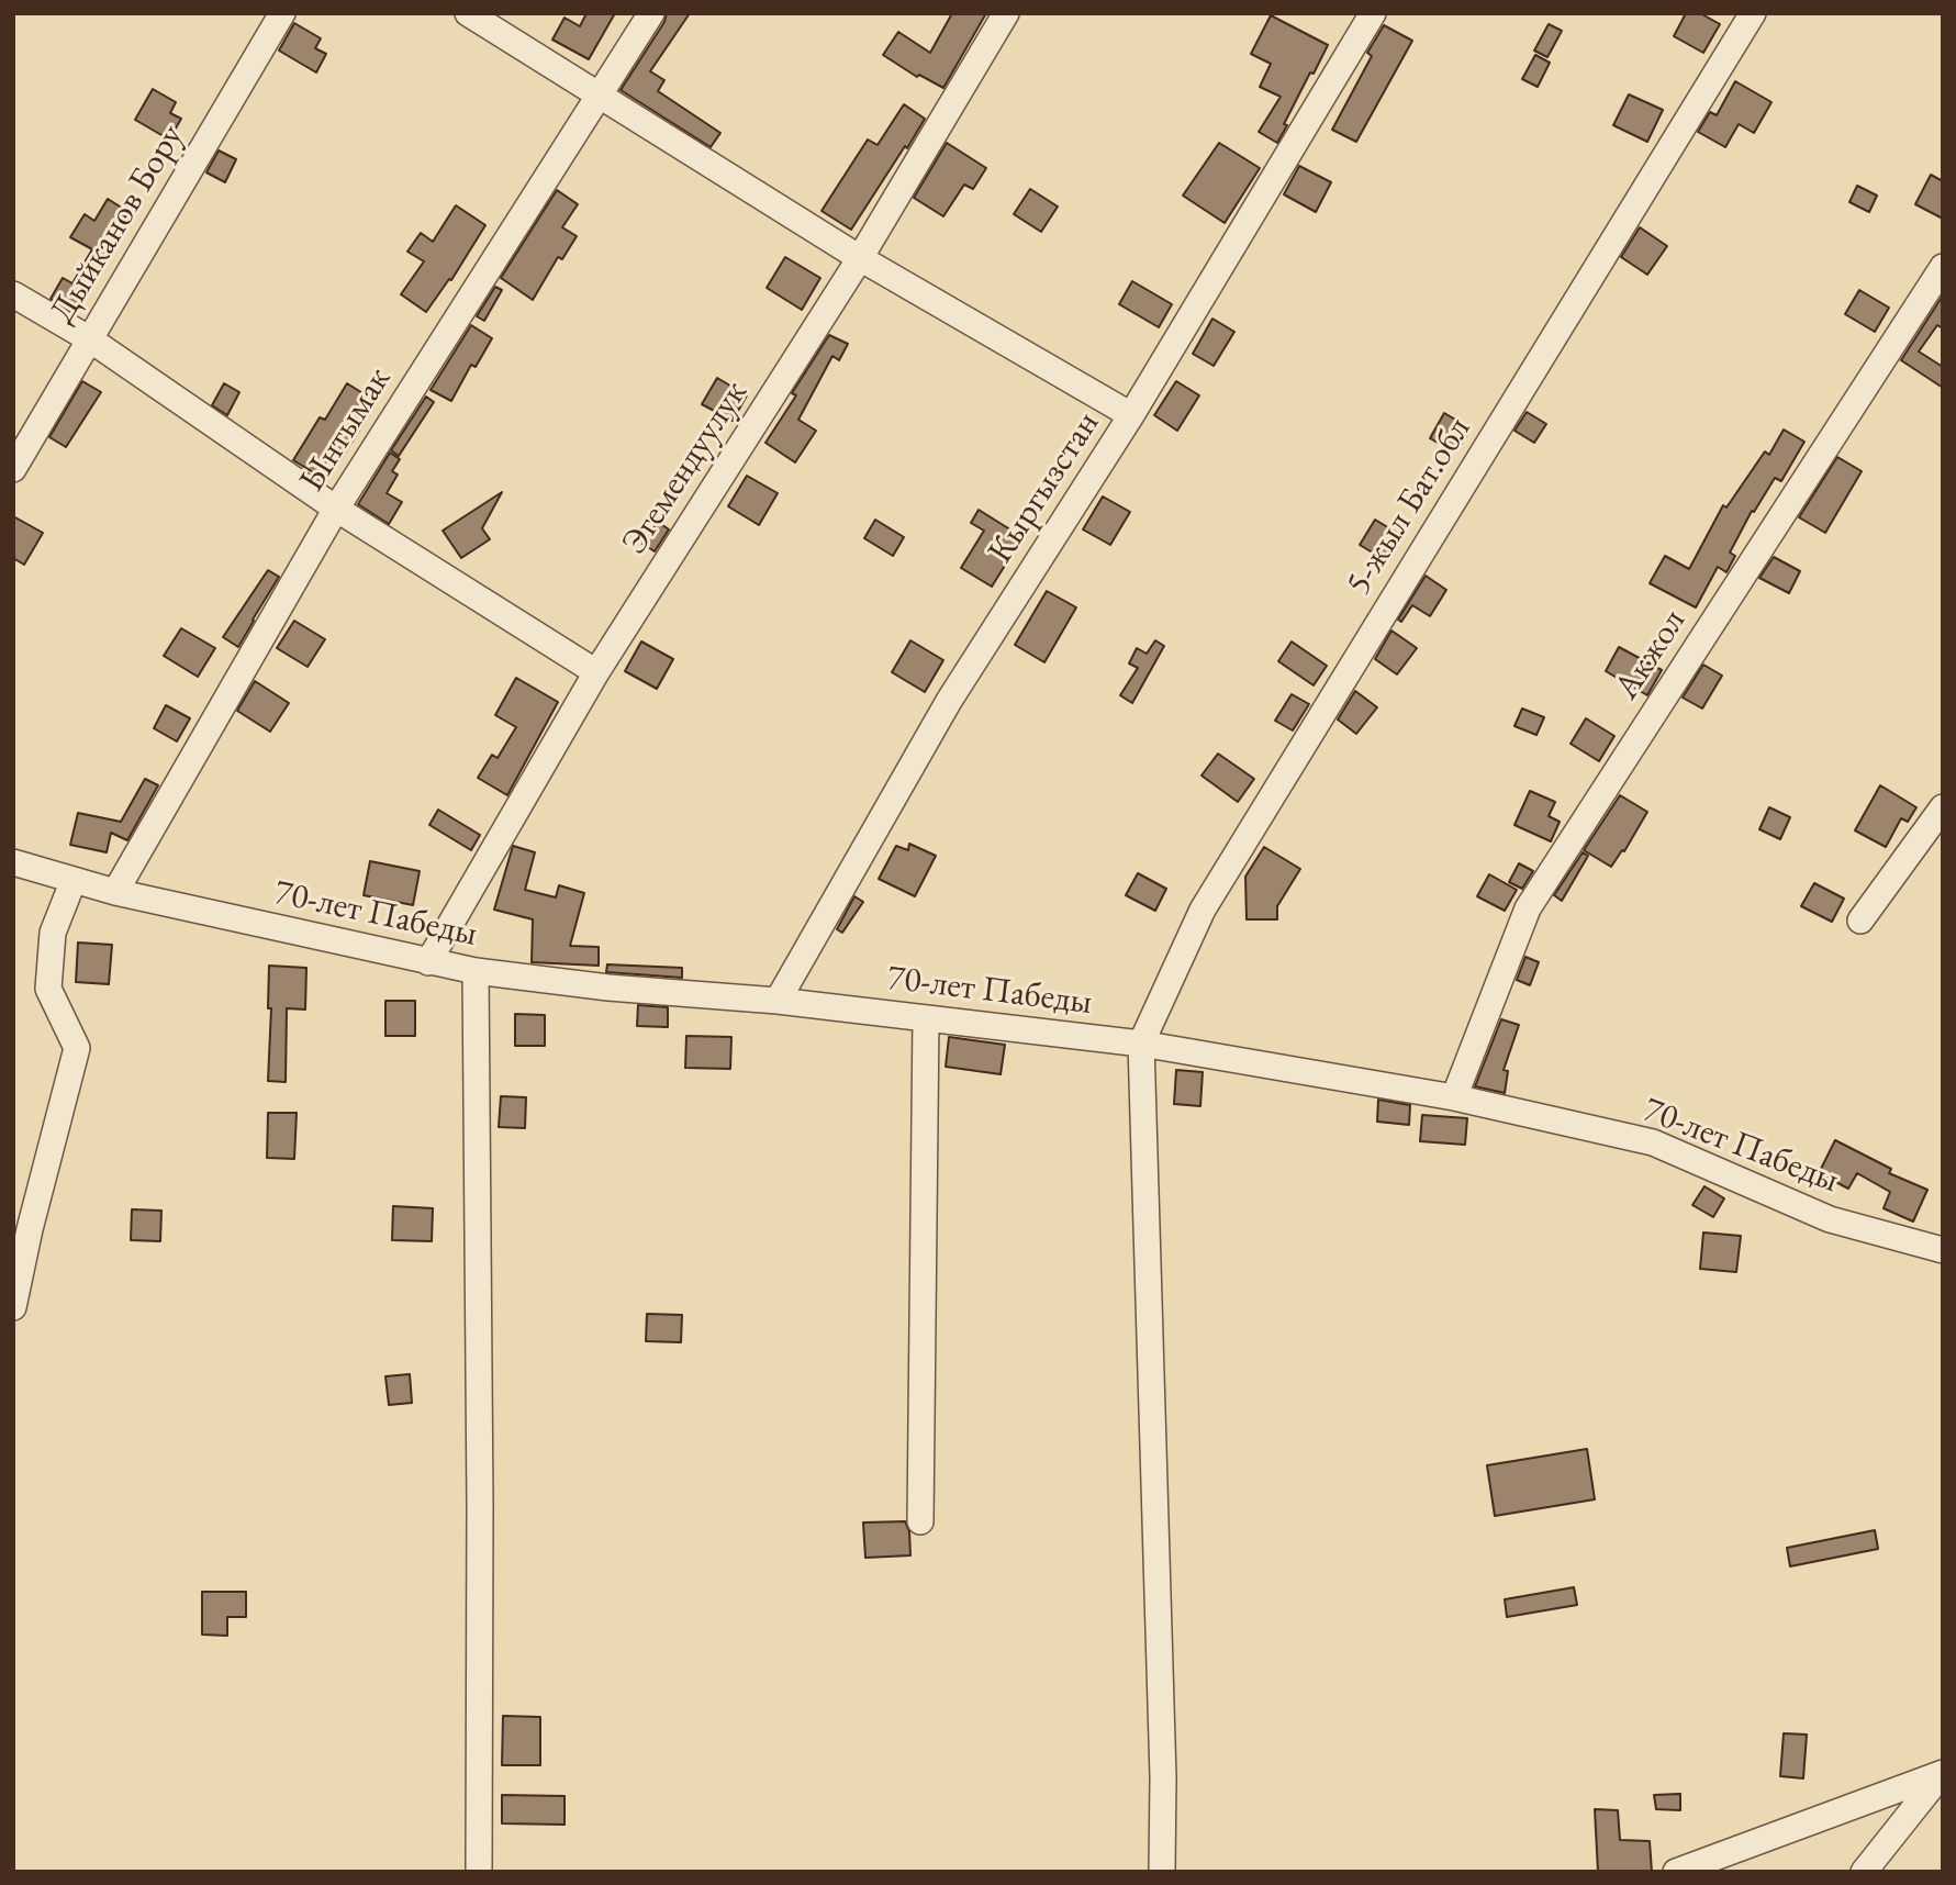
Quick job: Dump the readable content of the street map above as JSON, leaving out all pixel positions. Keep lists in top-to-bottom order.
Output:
{
  "streets": {
    "street": [
      "Дыйканов Бору",
      "Ынтымак",
      "Эгемендуулук",
      "Кыргызстан",
      "5-жыл Бат.обл",
      "Акжол",
      "70-лет Пабеды"
    ]
  },
  "crossings": [
    ["Ынтымак", "70-лет Пабеды"],
    ["Эгемендуулук", "70-лет Пабеды"],
    ["Кыргызстан", "70-лет Пабеды"],
    ["5-жыл Бат.обл", "70-лет Пабеды"],
    ["Акжол", "70-лет Пабеды"]
  ]
}
